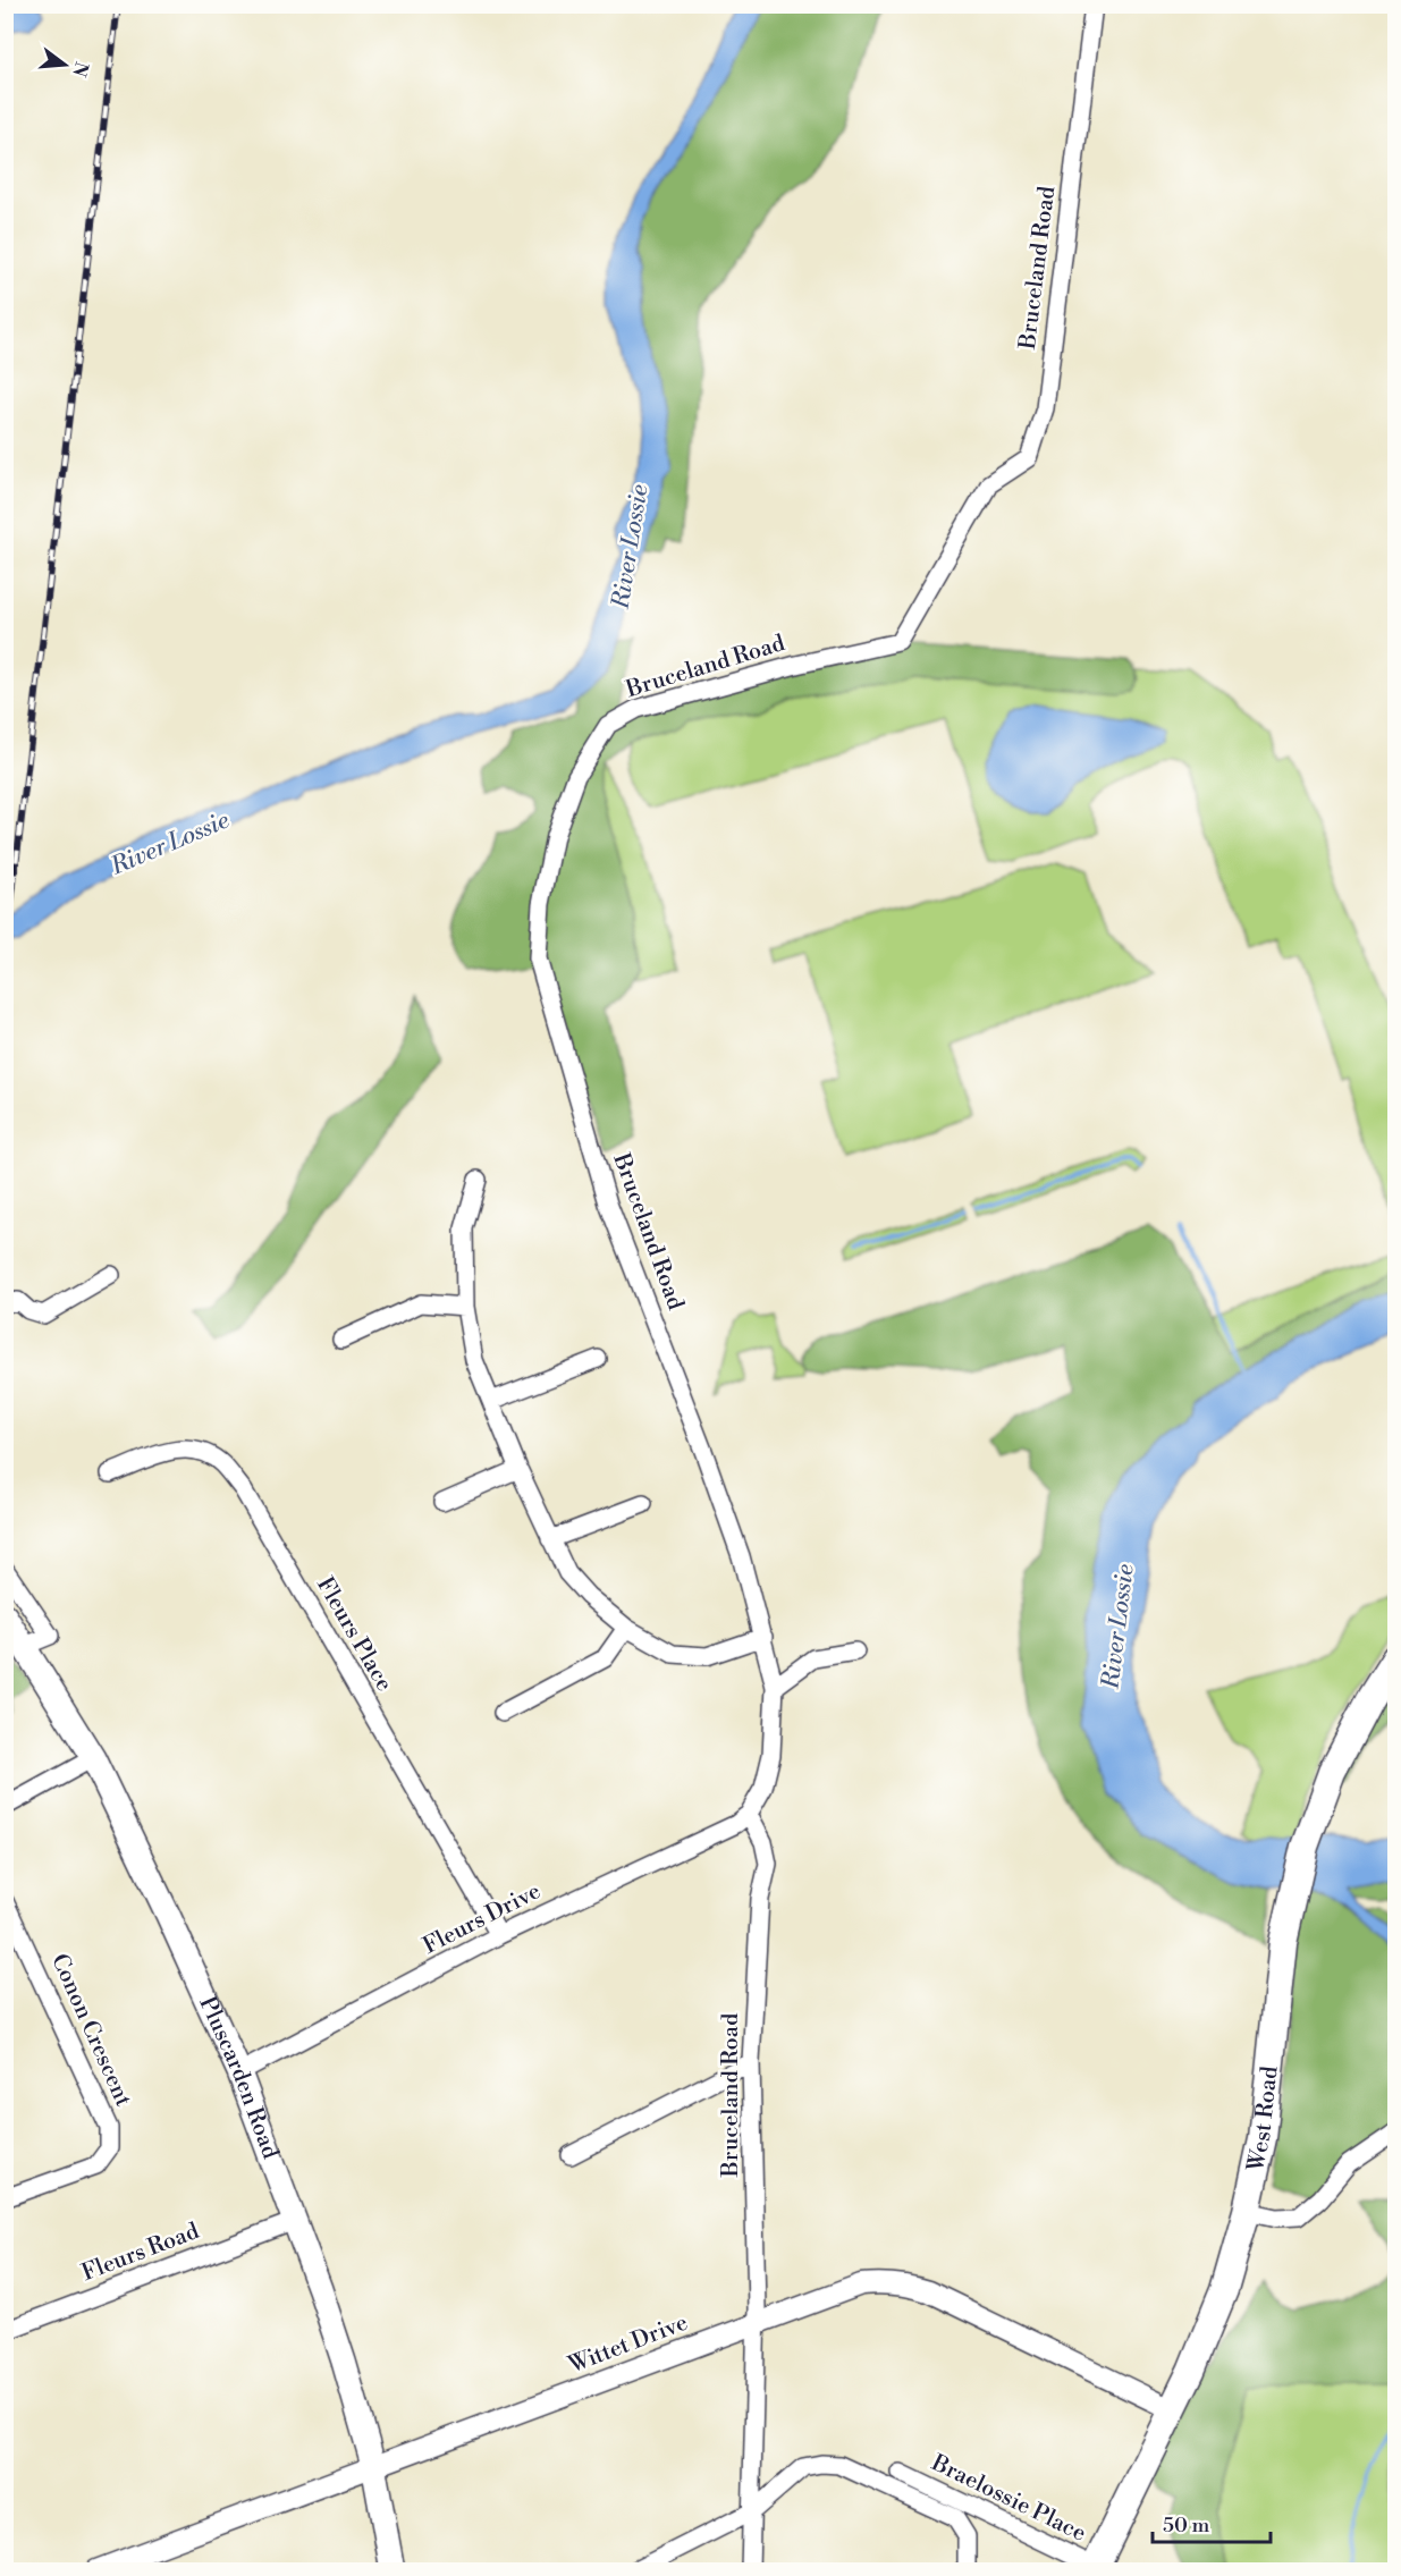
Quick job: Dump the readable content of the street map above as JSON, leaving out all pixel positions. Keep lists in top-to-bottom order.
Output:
{
  "streets": {
    "highway": ["West Road"],
    "main road": ["Pluscarden Road"],
    "street": [
      "Bruceland Road",
      "Fleurs Place",
      "Fleurs Drive",
      "Conon Crescent",
      "Fleurs Road",
      "Wittet Drive",
      "Braelossie Place"
    ]
  },
  "crossings": [
    ["Bruceland Road", "Fleurs Drive"],
    ["Bruceland Road", "Wittet Drive"],
    ["Fleurs Place", "Fleurs Drive"],
    ["Fleurs Drive", "Pluscarden Road"],
    ["Pluscarden Road", "Fleurs Road"],
    ["Pluscarden Road", "Wittet Drive"],
    ["West Road", "Wittet Drive"],
    ["West Road", "Braelossie Place"]
  ],
  "water": ["River Lossie"],
  "scale_bar": "50 m",
  "north": "right"
}
